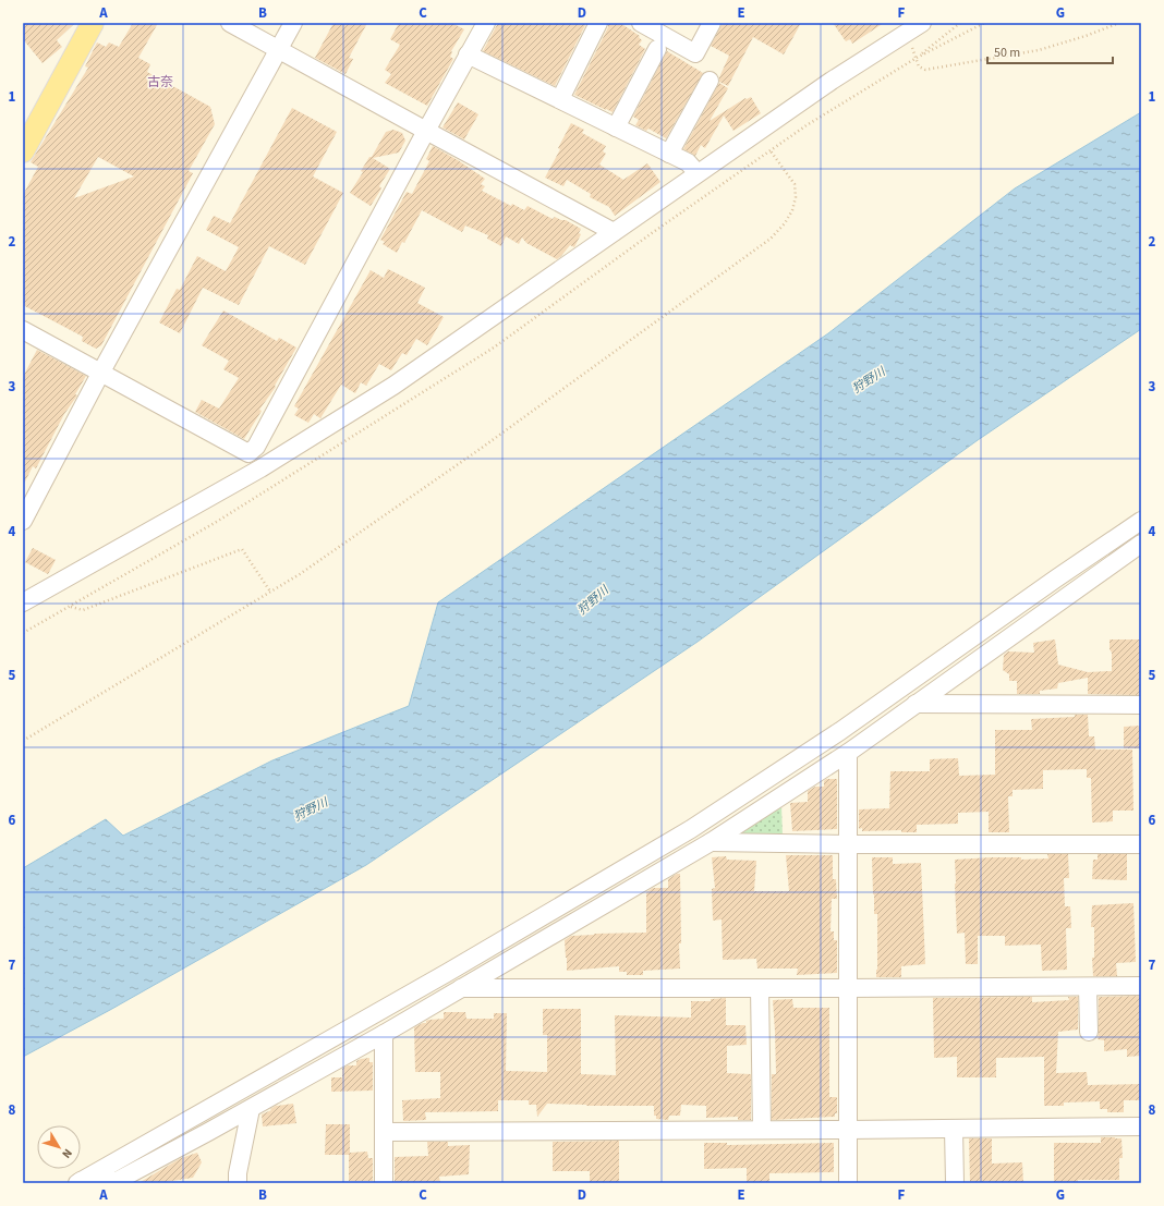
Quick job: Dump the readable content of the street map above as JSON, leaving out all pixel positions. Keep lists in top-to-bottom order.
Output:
{
  "districts": ["古奈"],
  "water": ["狩野川"],
  "scale_bar": "50 m",
  "north": "bottom right",
  "grid": {
    "columns": [
      "A",
      "B",
      "C",
      "D",
      "E",
      "F",
      "G"
    ],
    "rows": [
      "1",
      "2",
      "3",
      "4",
      "5",
      "6",
      "7",
      "8"
    ]
  }
}
